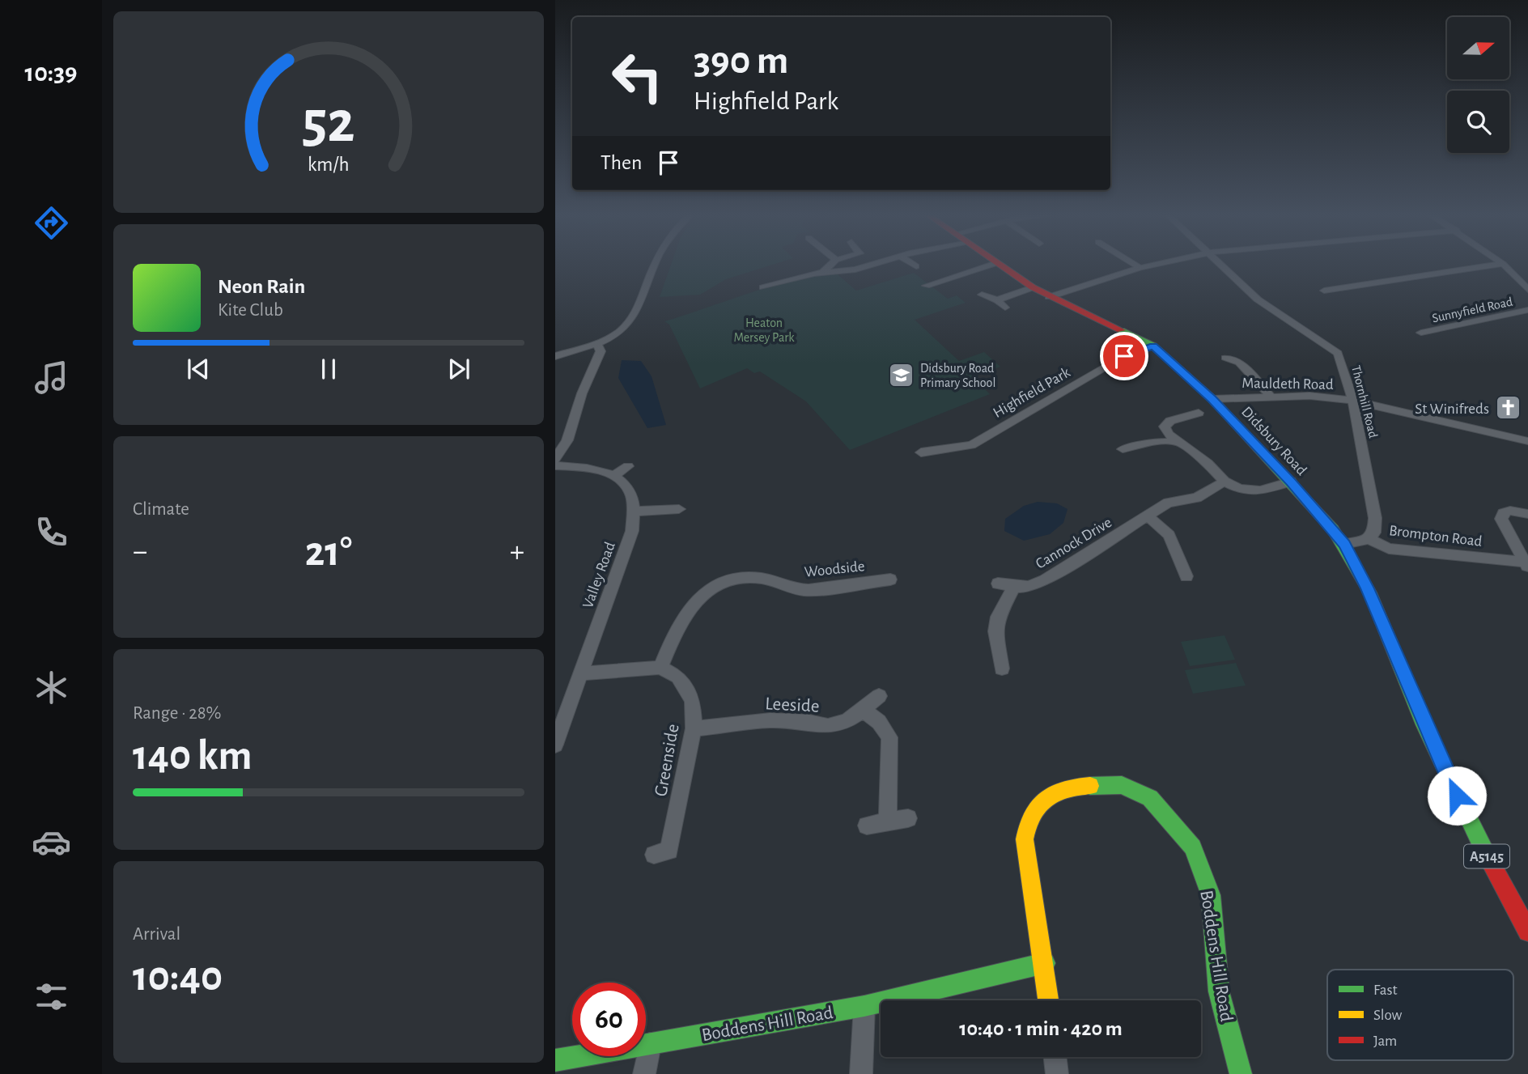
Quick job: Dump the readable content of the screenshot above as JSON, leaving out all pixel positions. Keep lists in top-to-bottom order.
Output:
{
  "streets": {
    "main road": ["Didsbury Road", "A5145", "Boddens Hill Road"],
    "street": [
      "Sunnyfield Road",
      "Mauldeth Road",
      "Highfield Park",
      "Thornhill Road",
      "Brompton Road",
      "Cannock Drive",
      "Woodside",
      "Valley Road",
      "Leeside",
      "Greenside"
    ]
  },
  "crossings": [
    ["Mauldeth Road", "Thornhill Road"],
    ["Mauldeth Road", "Didsbury Road"],
    ["Highfield Park", "Didsbury Road"],
    ["Thornhill Road", "Brompton Road"],
    ["Didsbury Road", "Brompton Road"],
    ["Woodside", "Greenside"],
    ["Leeside", "Greenside"]
  ],
  "parks": ["Heaton Mersey Park"],
  "places": {
    "school or university": ["Didsbury Road Primary School"],
    "church": ["St Winifreds"]
  },
  "legend": ["Fast", "Slow", "Jam"],
  "north": "right",
  "page": {
    "tabs": "10:39",
    "turn": ["390 m", "Highfield Park"],
    "then": "Then",
    "song": ["Neon Rain", "Kite Club"],
    "tile": [
      "Climate",
      ["Range · 28%", "140 km"],
      ["Arrival", "10:40"]
    ],
    "heat": ["−", "21°", "+"],
    "limit": "60",
    "trip": "10:40 · 1 min · 420 m",
    "gauge": ["52", "km/h"]
  }
}
